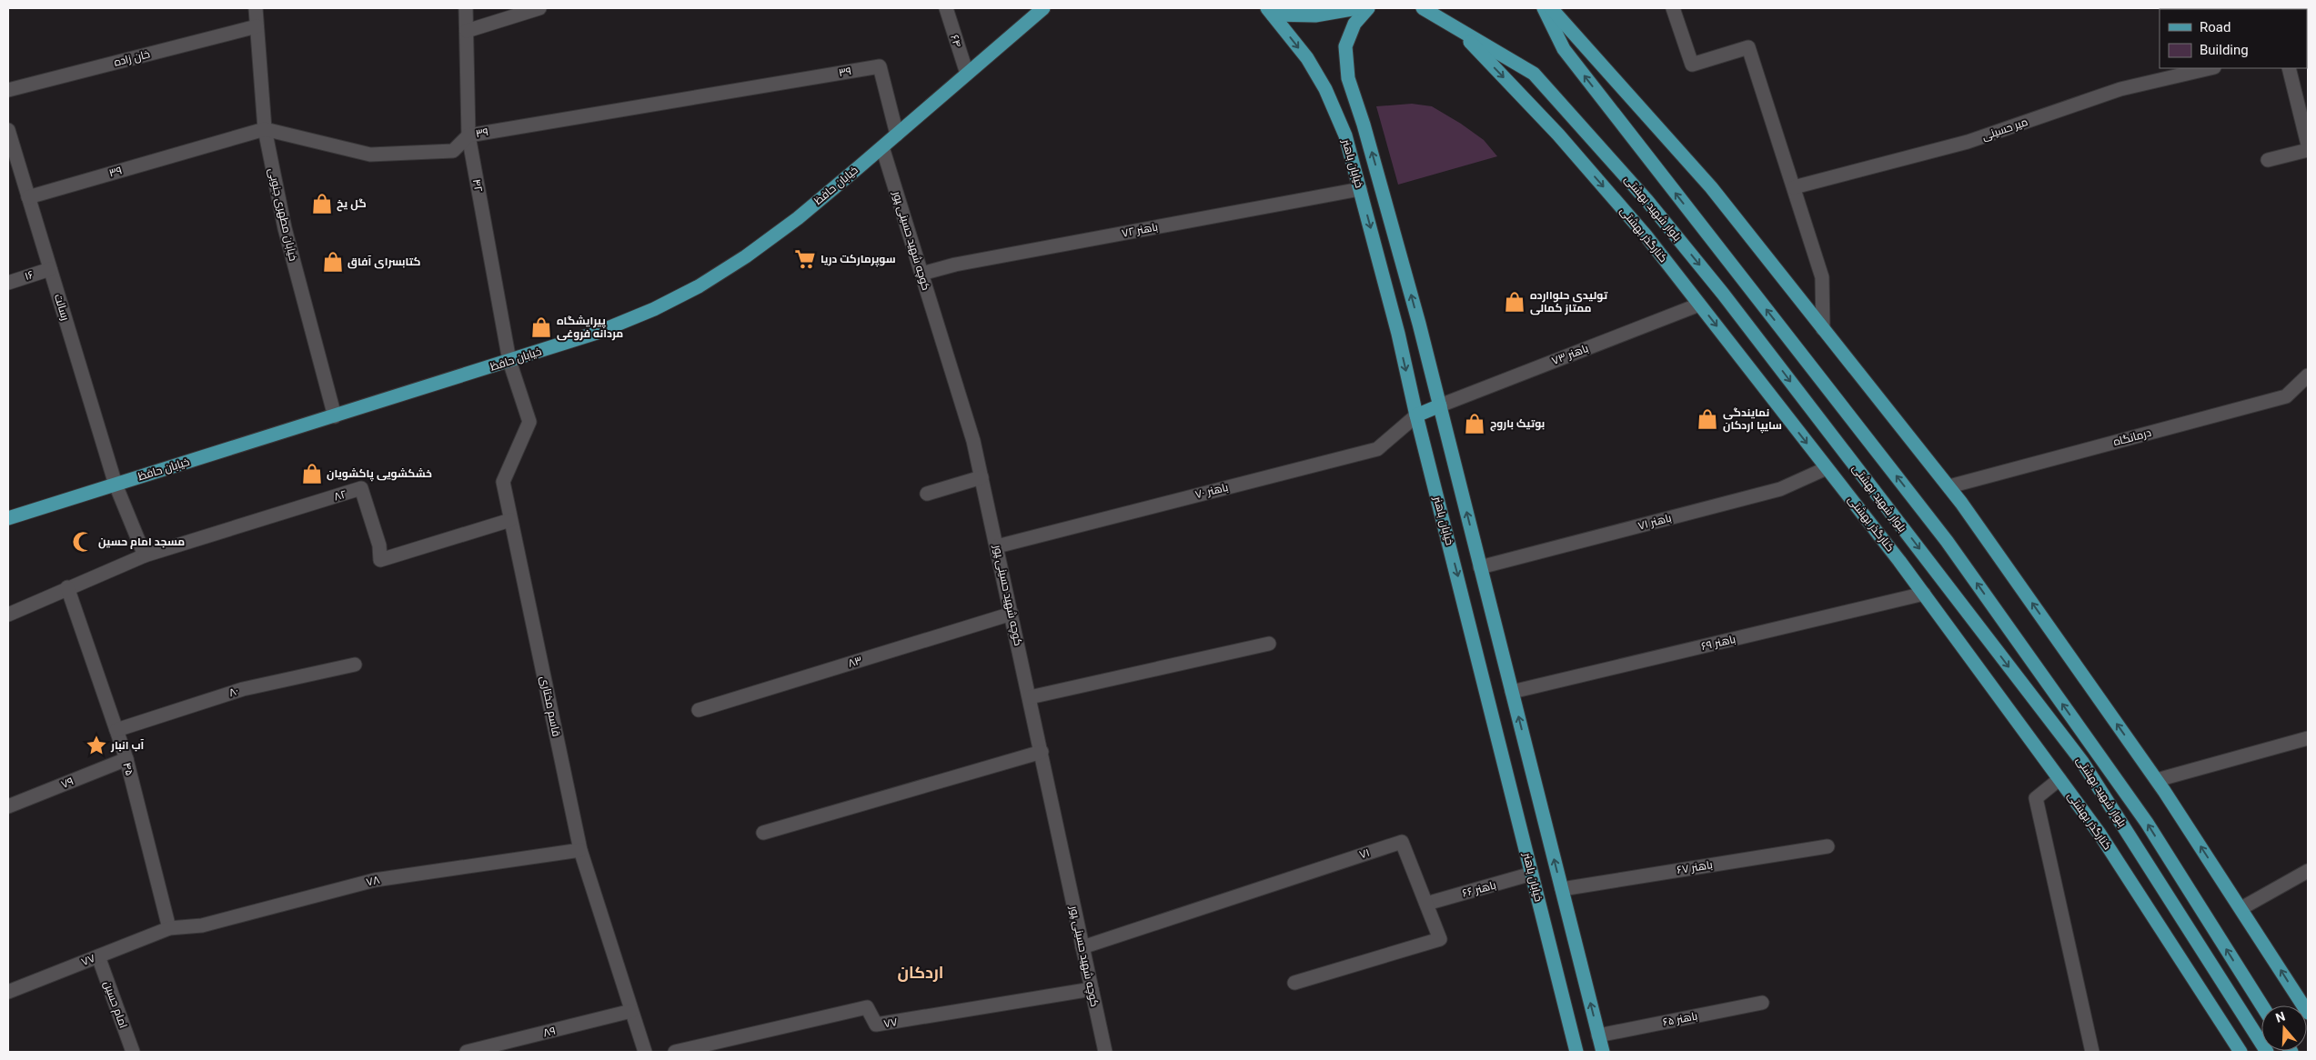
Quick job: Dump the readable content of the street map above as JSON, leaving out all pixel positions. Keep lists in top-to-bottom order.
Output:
{
  "streets": {
    "main road": [
      "خیابان باهنر",
      "خیابان حافظ",
      "بلوار شهید بهشتی",
      "کنارگذر بهشتی"
    ],
    "street": [
      "۶۴",
      "خان زاده",
      "۳۹",
      "میر حسینی",
      "۴۲",
      "خیابان مطهری جنوبی",
      "باهنر ۷۲",
      "کوچه شهید حسینی ‍پور",
      "۱۶",
      "رسالت",
      "باهنر ۷۳",
      "درمانگاه",
      "باهنر ۷۰",
      "۸۲",
      "باهنر ۷۱",
      "باهنر ۶۹",
      "۸۳",
      "۸۰",
      "قاسم مختاری",
      "۴۵",
      "۷۹",
      "۷۱",
      "باهنر ۶۷",
      "۷۸",
      "باهنر ۶۶",
      "۷۷",
      "امام حسین",
      "باهنر ۶۵",
      "۸۹"
    ]
  },
  "crossings": [
    ["۶۴", "خیابان حافظ"],
    ["خان زاده", "خیابان مطهری جنوبی"],
    ["۳۹", "۴۲"],
    ["۳۹", "خیابان حافظ"],
    ["۳۹", "خیابان مطهری جنوبی"],
    ["۳۹", "رسالت"],
    ["خیابان باهنر", "باهنر ۷۲"],
    ["خیابان باهنر", "باهنر ۷۳"],
    ["خیابان باهنر", "باهنر ۷۰"],
    ["خیابان باهنر", "باهنر ۷۱"],
    ["خیابان باهنر", "باهنر ۶۹"],
    ["خیابان باهنر", "باهنر ۶۷"],
    ["خیابان باهنر", "باهنر ۶۶"],
    ["خیابان باهنر", "باهنر ۶۵"],
    ["۴۲", "خیابان حافظ"],
    ["۴۲", "قاسم مختاری"],
    ["خیابان حافظ", "خیابان مطهری جنوبی"],
    ["خیابان حافظ", "کوچه شهید حسینی ‍پور"],
    ["خیابان حافظ", "رسالت"],
    ["خیابان حافظ", "قاسم مختاری"],
    ["بلوار شهید بهشتی", "کنارگذر بهشتی"],
    ["باهنر ۷۲", "کوچه شهید حسینی ‍پور"],
    ["کنارگذر بهشتی", "باهنر ۷۳"],
    ["کنارگذر بهشتی", "باهنر ۷۱"],
    ["کنارگذر بهشتی", "باهنر ۶۹"],
    ["کوچه شهید حسینی ‍پور", "باهنر ۷۰"],
    ["کوچه شهید حسینی ‍پور", "۸۳"],
    ["کوچه شهید حسینی ‍پور", "۷۱"],
    ["کوچه شهید حسینی ‍پور", "۷۷"],
    ["۱۶", "رسالت"],
    ["رسالت", "۸۲"],
    ["۸۲", "قاسم مختاری"],
    ["۸۰", "۴۵"],
    ["قاسم مختاری", "۷۸"],
    ["قاسم مختاری", "۸۹"],
    ["۴۵", "۷۹"],
    ["۴۵", "۷۸"],
    ["۴۵", "۷۷"],
    ["۷۱", "باهنر ۶۶"],
    ["۷۸", "۷۷"],
    ["۷۷", "امام حسین"]
  ],
  "districts": ["اردکان"],
  "places": {
    "shop": [
      "گل یخ",
      "کتابسرای آفاق",
      "تولیدی حلواارده ممتاز کمالی",
      "پیرایشگاه مردانه فروغی",
      "نمایندگی سایپا اردکان",
      "بوتیک باروج",
      "خشکشویی پاکشویان"
    ],
    "supermarket": ["سوپرمارکت دریا"],
    "mosque": ["مسجد امام حسین"],
    "place": ["آب انبار"]
  },
  "legend": ["Road", "Building"],
  "north": "top"
}
